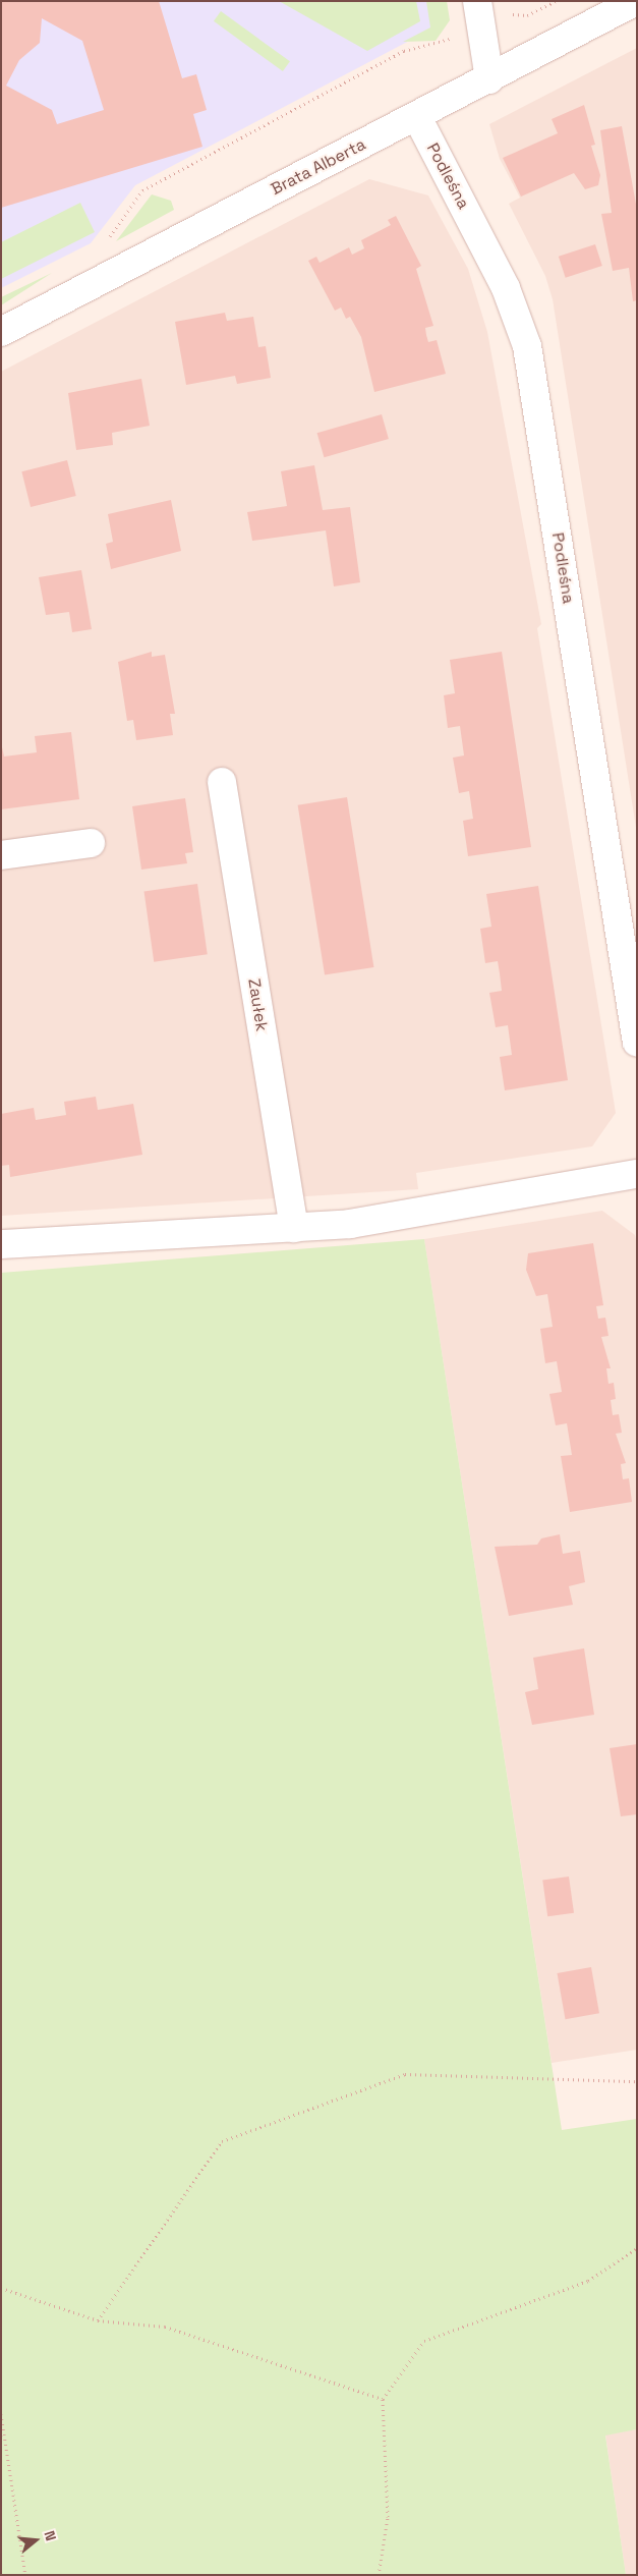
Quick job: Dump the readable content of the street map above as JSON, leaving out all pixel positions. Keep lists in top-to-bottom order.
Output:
{
  "streets": {
    "street": ["Brata Alberta", "Podleśna", "Zaułek"]
  },
  "crossings": [
    ["Brata Alberta", "Podleśna"]
  ],
  "north": "right"
}
